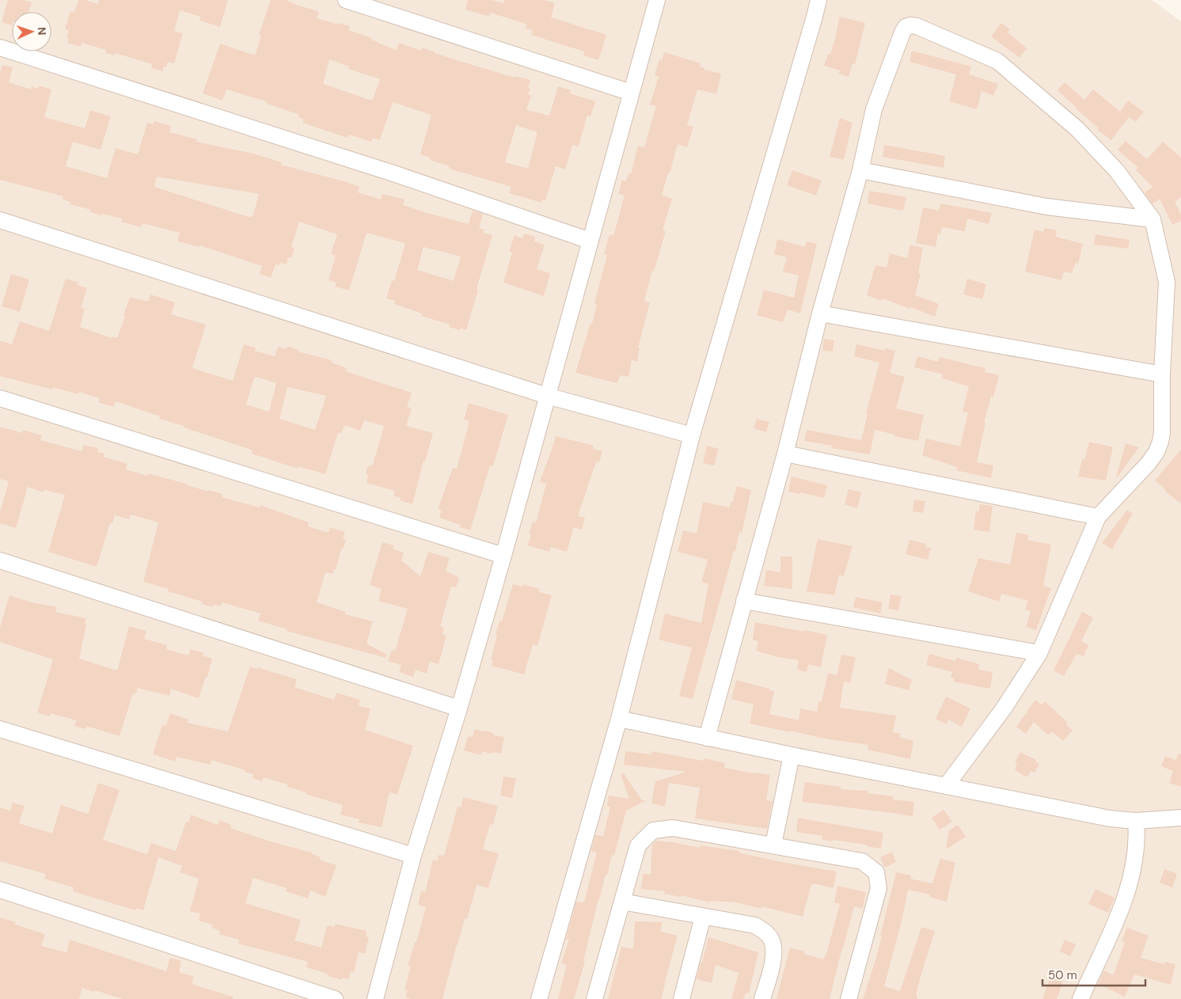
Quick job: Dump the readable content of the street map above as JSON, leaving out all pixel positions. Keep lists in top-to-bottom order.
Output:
{
  "scale_bar": "50 m",
  "north": "right"
}
